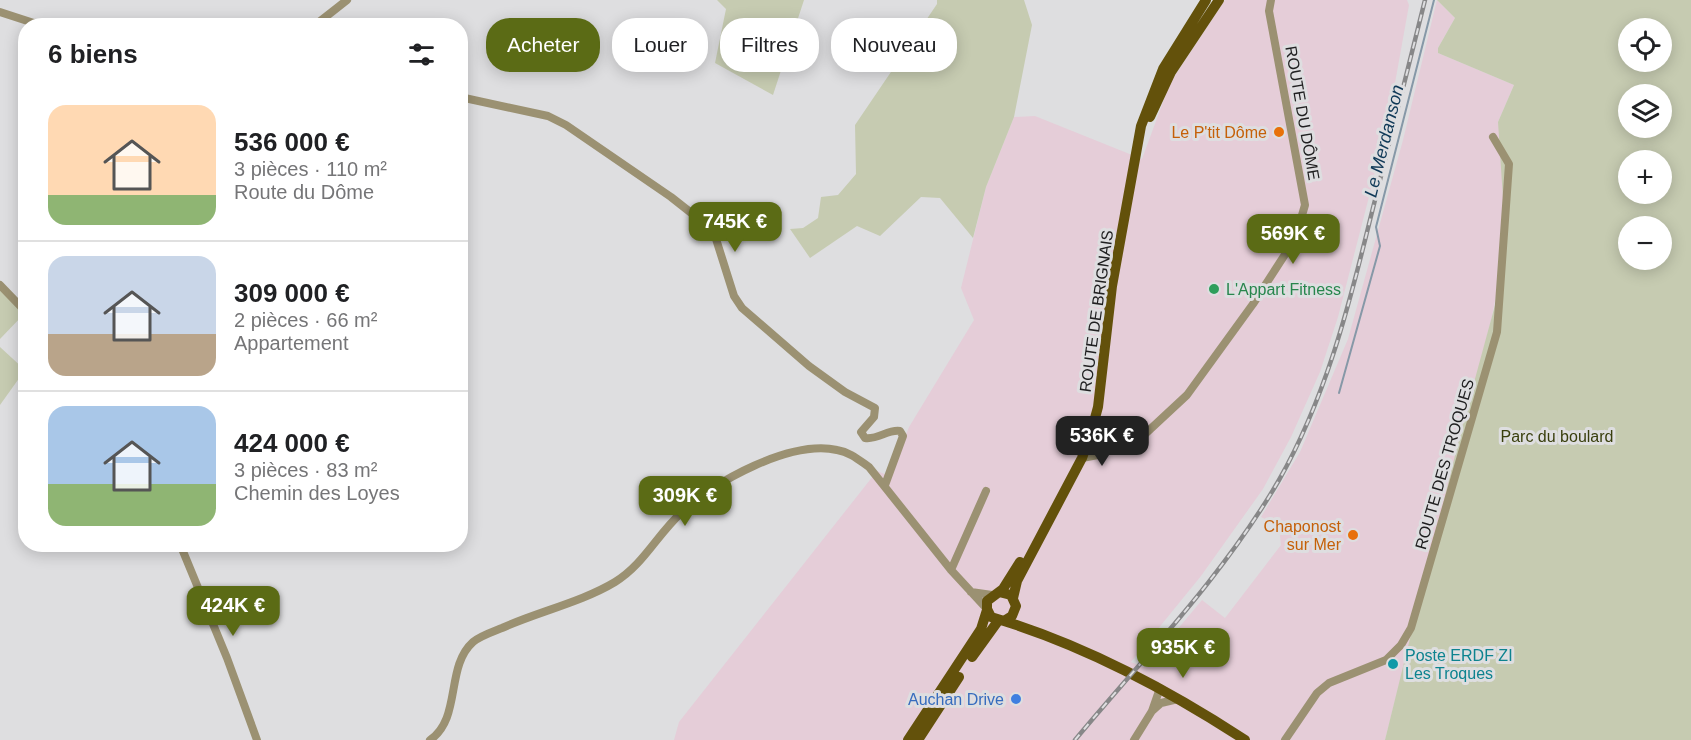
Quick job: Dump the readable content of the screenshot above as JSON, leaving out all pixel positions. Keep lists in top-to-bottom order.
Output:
{
  "streets": {
    "main road": ["ROUTE DE BRIGNAIS"],
    "street": ["ROUTE DU DÔME", "ROUTE DES TROQUES"]
  },
  "crossings": [
    ["ROUTE DU DÔME", "ROUTE DE BRIGNAIS"]
  ],
  "water": ["Le Merdanson"],
  "parks": ["Parc du boulard"],
  "places": [
    "Le P'tit Dôme",
    "L'Appart Fitness",
    "Chaponost sur Mer",
    "Poste ERDF ZI Les Troques",
    "Auchan Drive"
  ],
  "page": {
    "map_buttons": ["+", "−"],
    "chip": [
      "Acheter",
      "Louer",
      "Filtres",
      "Nouveau"
    ],
    "heading": "6 biens",
    "list": [
      {
        "name": "536 000 €",
        "note": "3 pièces · 110 m² · Route du Dôme"
      },
      {
        "name": "309 000 €",
        "note": "2 pièces · 66 m² · Appartement"
      },
      {
        "name": "424 000 €",
        "note": "3 pièces · 83 m² · Chemin des Loyes"
      }
    ],
    "price": [
      "745K €",
      "569K €",
      "536K €",
      "309K €",
      "424K €",
      "935K €"
    ]
  }
}
